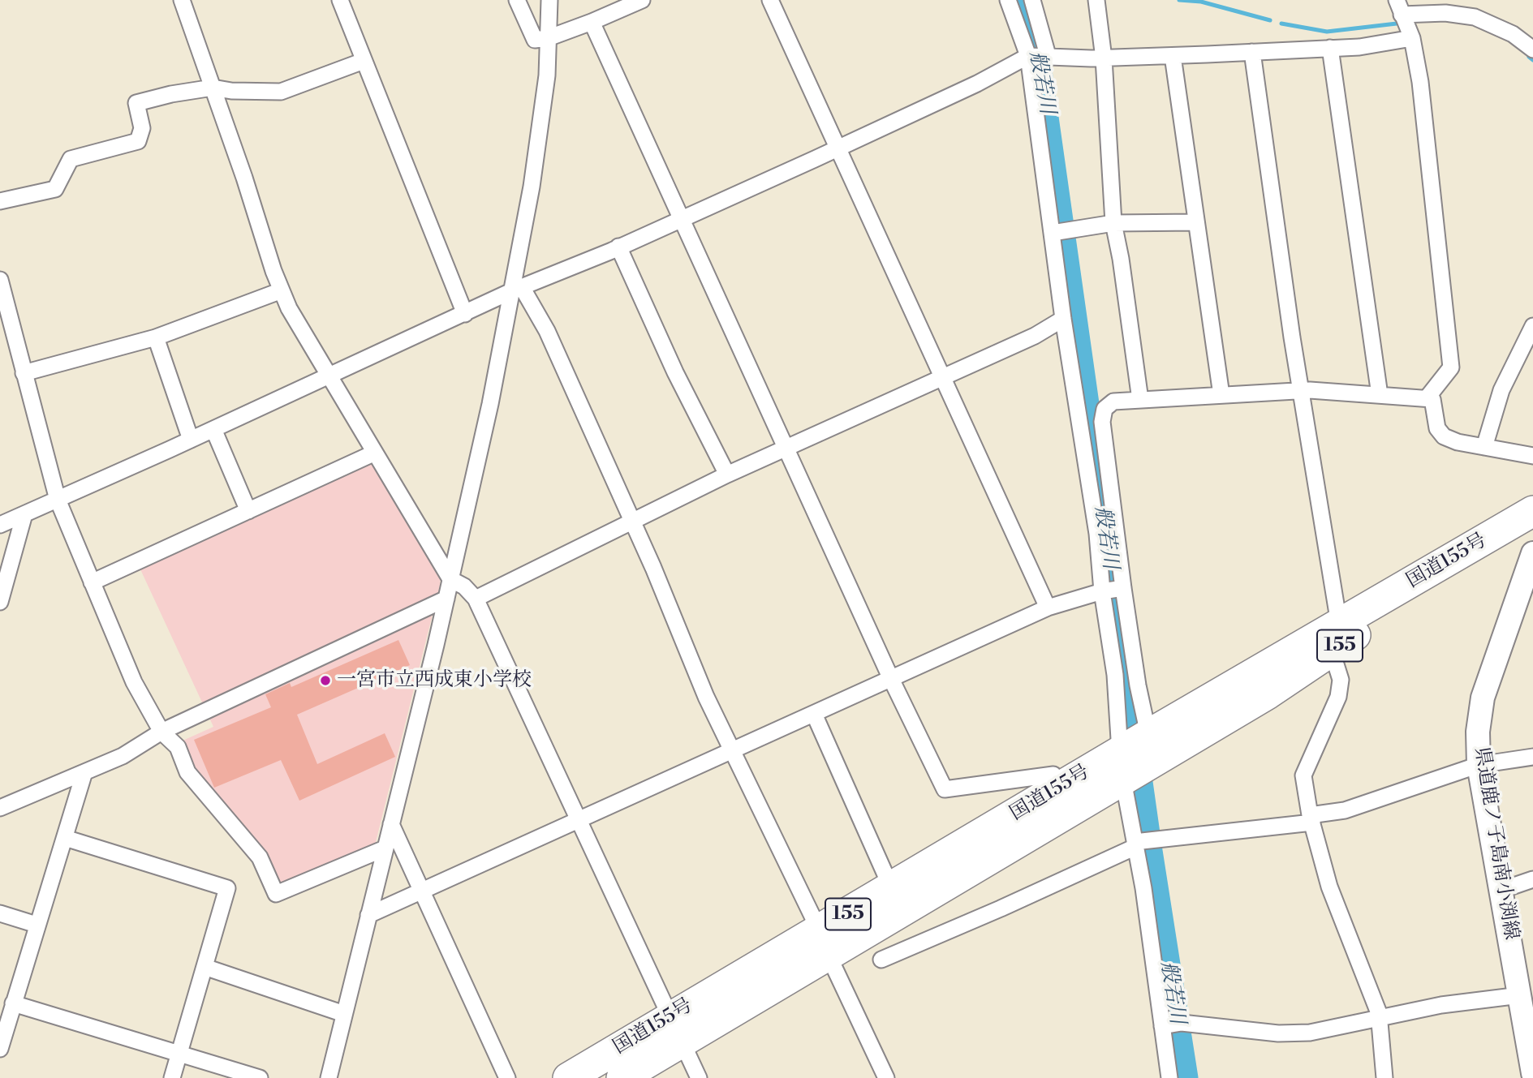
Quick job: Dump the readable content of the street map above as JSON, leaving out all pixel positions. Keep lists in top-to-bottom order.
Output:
{
  "streets": {
    "highway": ["国道155号", "155"],
    "main road": ["県道鹿ノ子島南小渕線"]
  },
  "water": ["般若川"],
  "places": ["一宮市立西成東小学校"]
}
